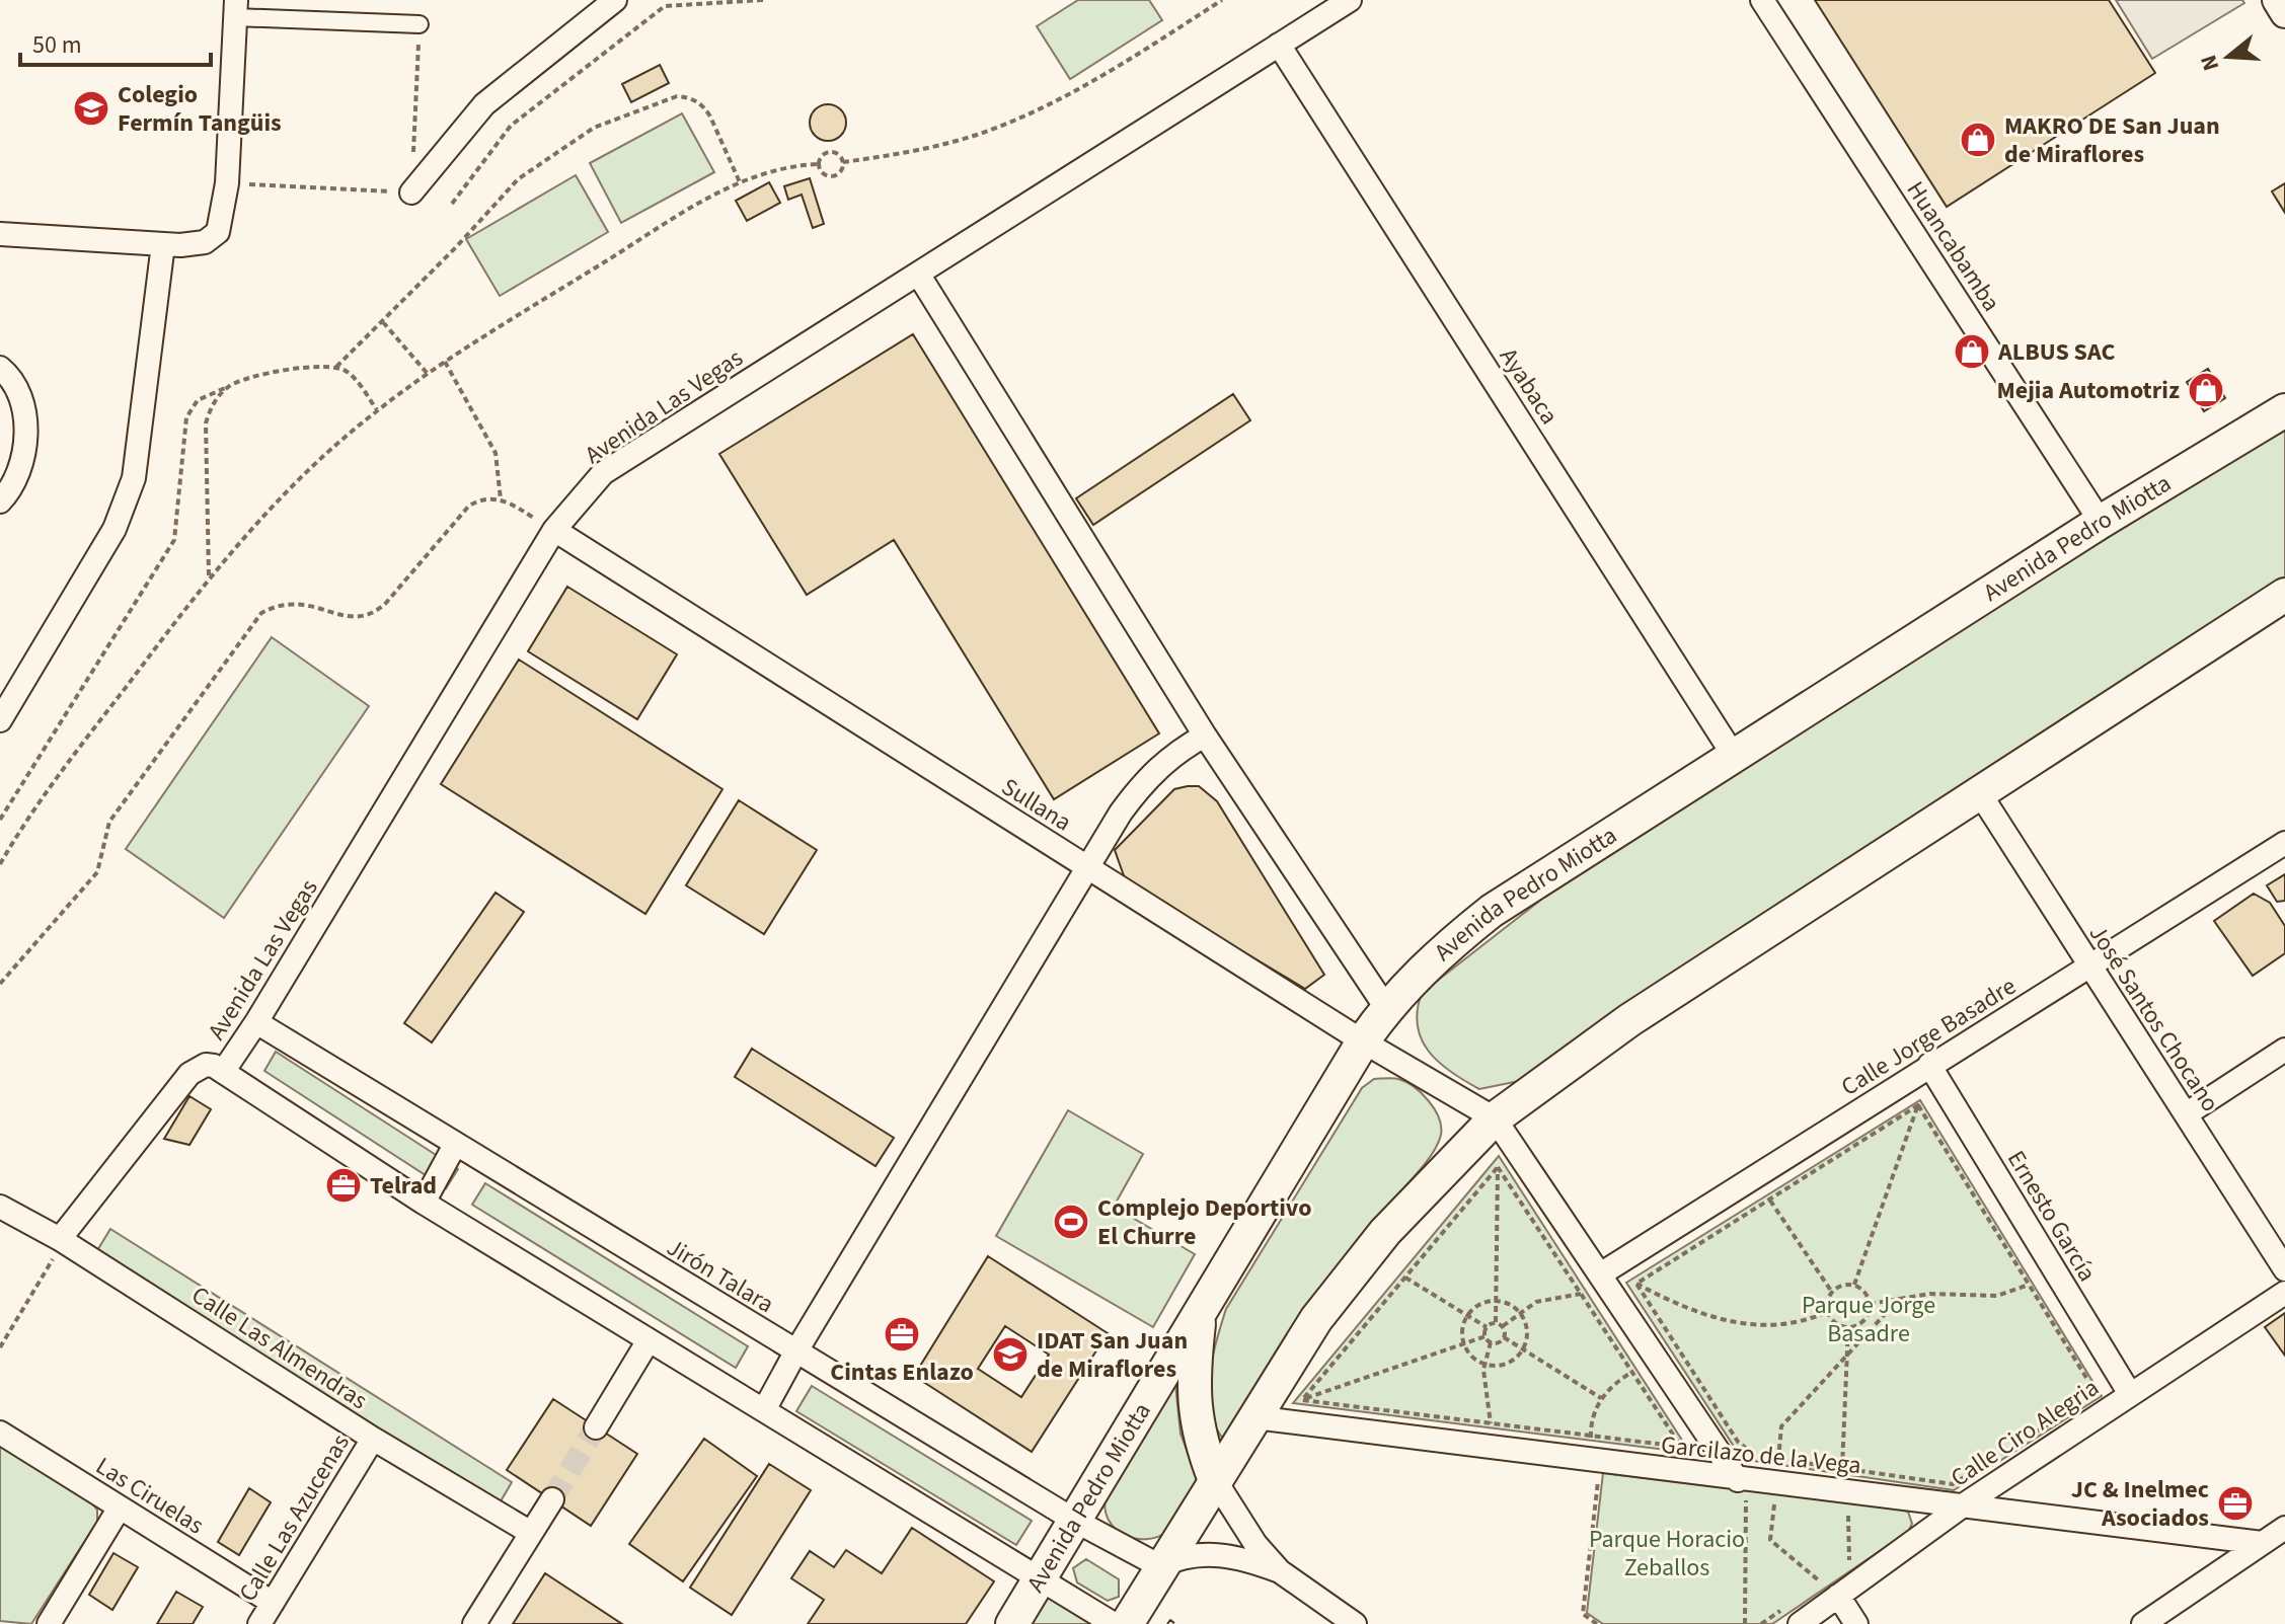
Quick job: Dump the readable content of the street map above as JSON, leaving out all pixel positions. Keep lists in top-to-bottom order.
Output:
{
  "streets": {
    "main road": ["Avenida Pedro Miotta"],
    "street": [
      "Huancabamba",
      "Ayabaca",
      "Avenida Las Vegas",
      "Sullana",
      "José Santos Chocano",
      "Calle Jorge Basadre",
      "Ernesto García",
      "Jirón Talara",
      "Calle Las Almendras",
      "Calle Ciro Alegria",
      "Garcilazo de la Vega",
      "Las Ciruelas",
      "Calle Las Azucenas"
    ]
  },
  "crossings": [
    ["Huancabamba", "Avenida Pedro Miotta"],
    ["Ayabaca", "Avenida Las Vegas"],
    ["Ayabaca", "Avenida Pedro Miotta"],
    ["Avenida Las Vegas", "Sullana"],
    ["Avenida Las Vegas", "Jirón Talara"],
    ["Avenida Pedro Miotta", "Sullana"],
    ["Avenida Pedro Miotta", "Jirón Talara"],
    ["José Santos Chocano", "Calle Jorge Basadre"],
    ["Calle Jorge Basadre", "Ernesto García"],
    ["Ernesto García", "Calle Ciro Alegria"],
    ["Calle Las Almendras", "Calle Las Azucenas"],
    ["Calle Ciro Alegria", "Garcilazo de la Vega"],
    ["Las Ciruelas", "Calle Las Azucenas"]
  ],
  "parks": ["Parque Jorge Basadre", "Parque Horacio Zeballos"],
  "places": {
    "school or university": ["Colegio Fermín Tangüis", "IDAT San Juan de Miraflores"],
    "shop": ["MAKRO DE San Juan de Miraflores", "ALBUS SAC", "Mejia Automotriz"],
    "office": ["Telrad", "Cintas Enlazo", "JC & Inelmec Asociados"],
    "sports": ["Complejo Deportivo El Churre"]
  },
  "scale_bar": "50 m",
  "north": "left"
}
